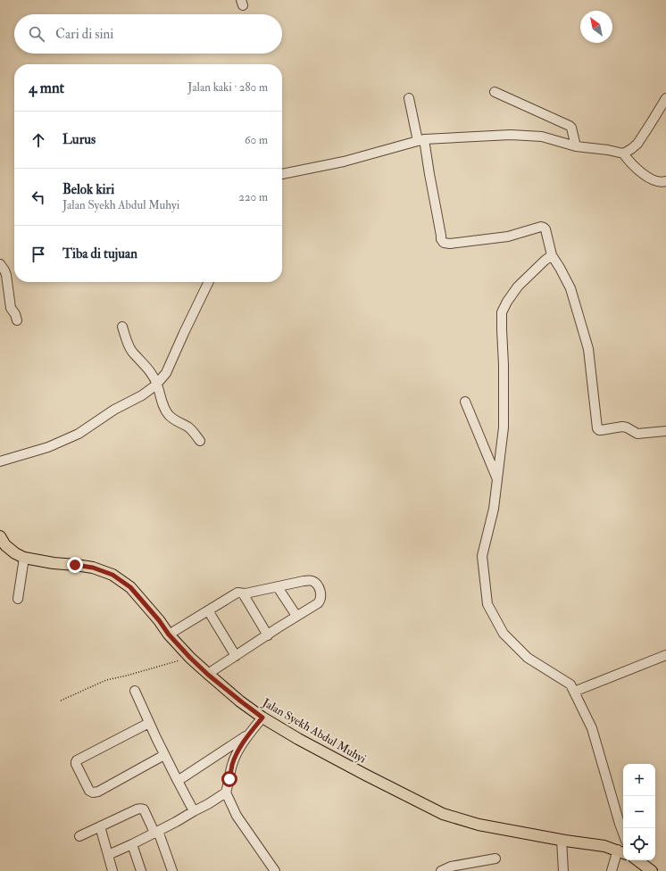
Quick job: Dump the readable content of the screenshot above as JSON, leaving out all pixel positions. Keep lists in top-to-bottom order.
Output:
{
  "streets": {
    "main road": ["Jalan Syekh Abdul Muhyi"]
  },
  "north": "top left",
  "page": {
    "search": "Cari di sini",
    "heading": ["4 mnt", "Jalan kaki · 280 m"],
    "list": [
      ["Lurus", "60 m"],
      ["Belok kiri", "Jalan Syekh Abdul Muhyi", "220 m"],
      "Tiba di tujuan"
    ],
    "map_buttons": ["+", "−"]
  }
}
